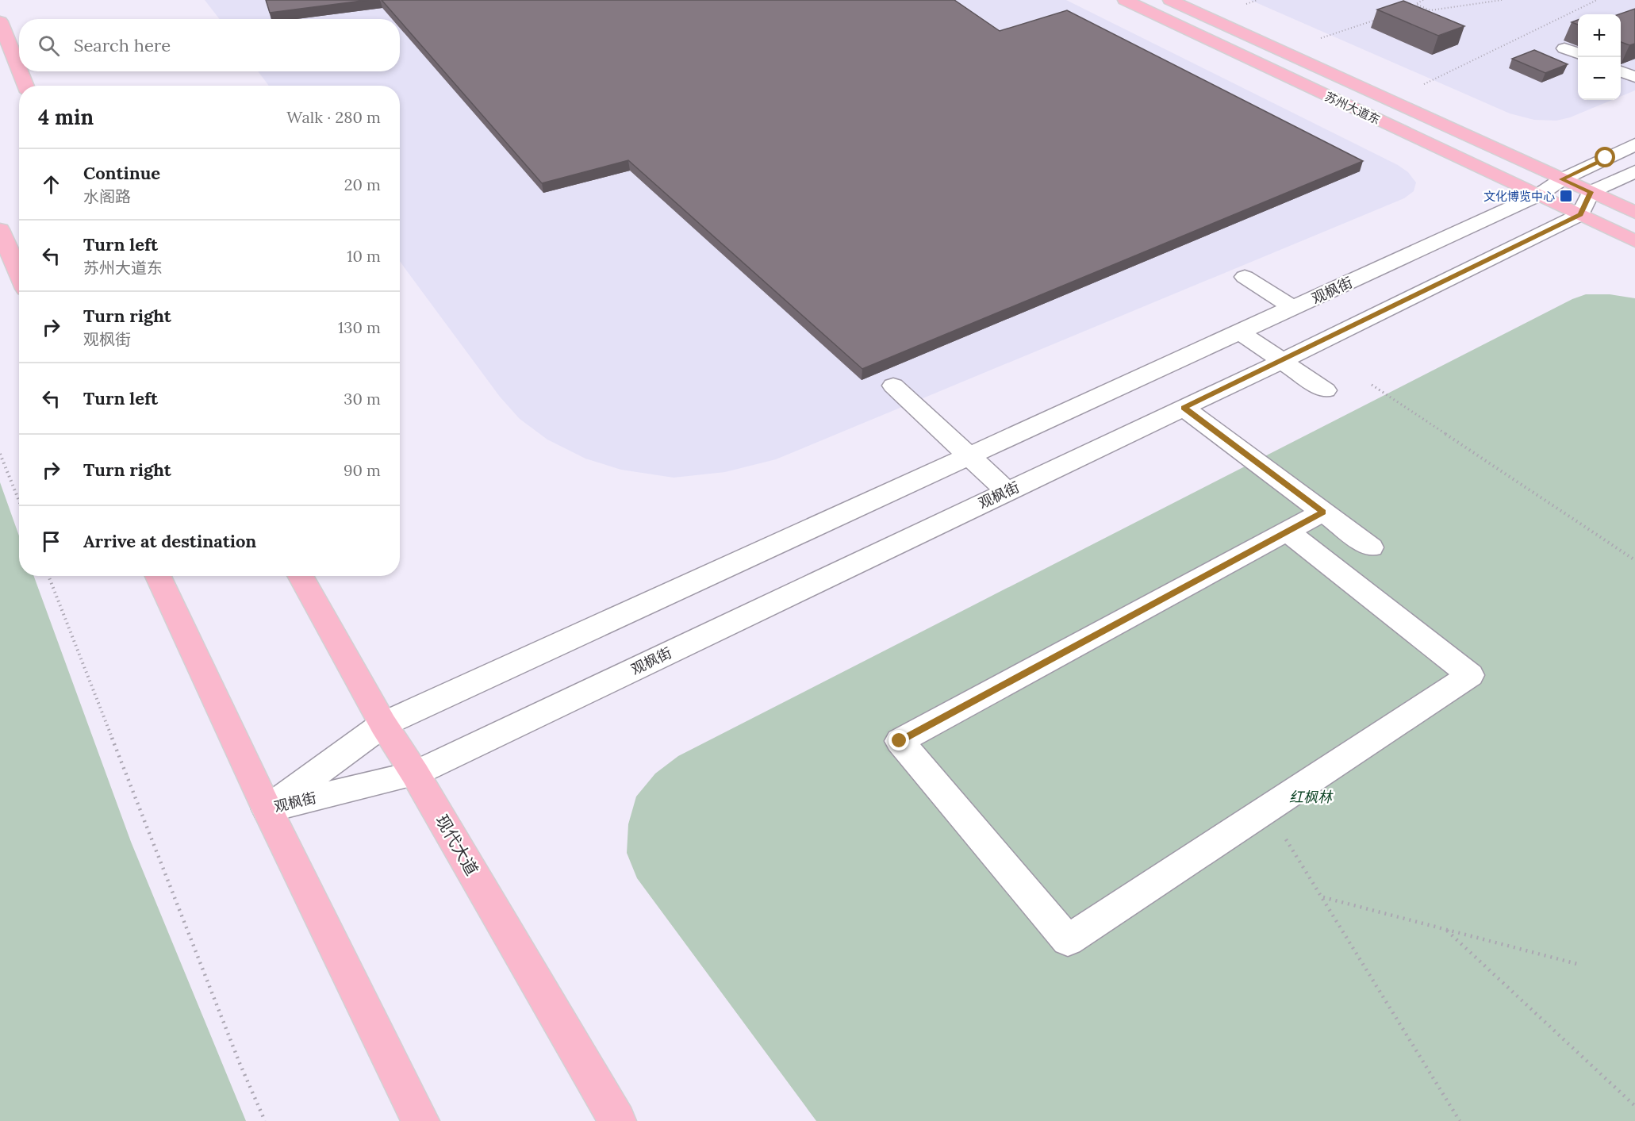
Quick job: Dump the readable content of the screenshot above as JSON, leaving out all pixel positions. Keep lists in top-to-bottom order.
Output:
{
  "streets": {
    "main road": ["苏州大道东", "现代大道"],
    "street": ["观枫街"]
  },
  "crossings": [
    ["苏州大道东", "观枫街"],
    ["观枫街", "现代大道"]
  ],
  "parks": ["红枫林"],
  "places": {
    "transit": ["文化博览中心"]
  },
  "page": {
    "map_buttons": ["+", "−"],
    "search": "Search here",
    "heading": ["4 min", "Walk · 280 m"],
    "list": [
      ["Continue", "水阁路", "20 m"],
      ["Turn left", "苏州大道东", "10 m"],
      ["Turn right", "观枫街", "130 m"],
      ["Turn left", "30 m"],
      ["Turn right", "90 m"],
      "Arrive at destination"
    ]
  }
}
